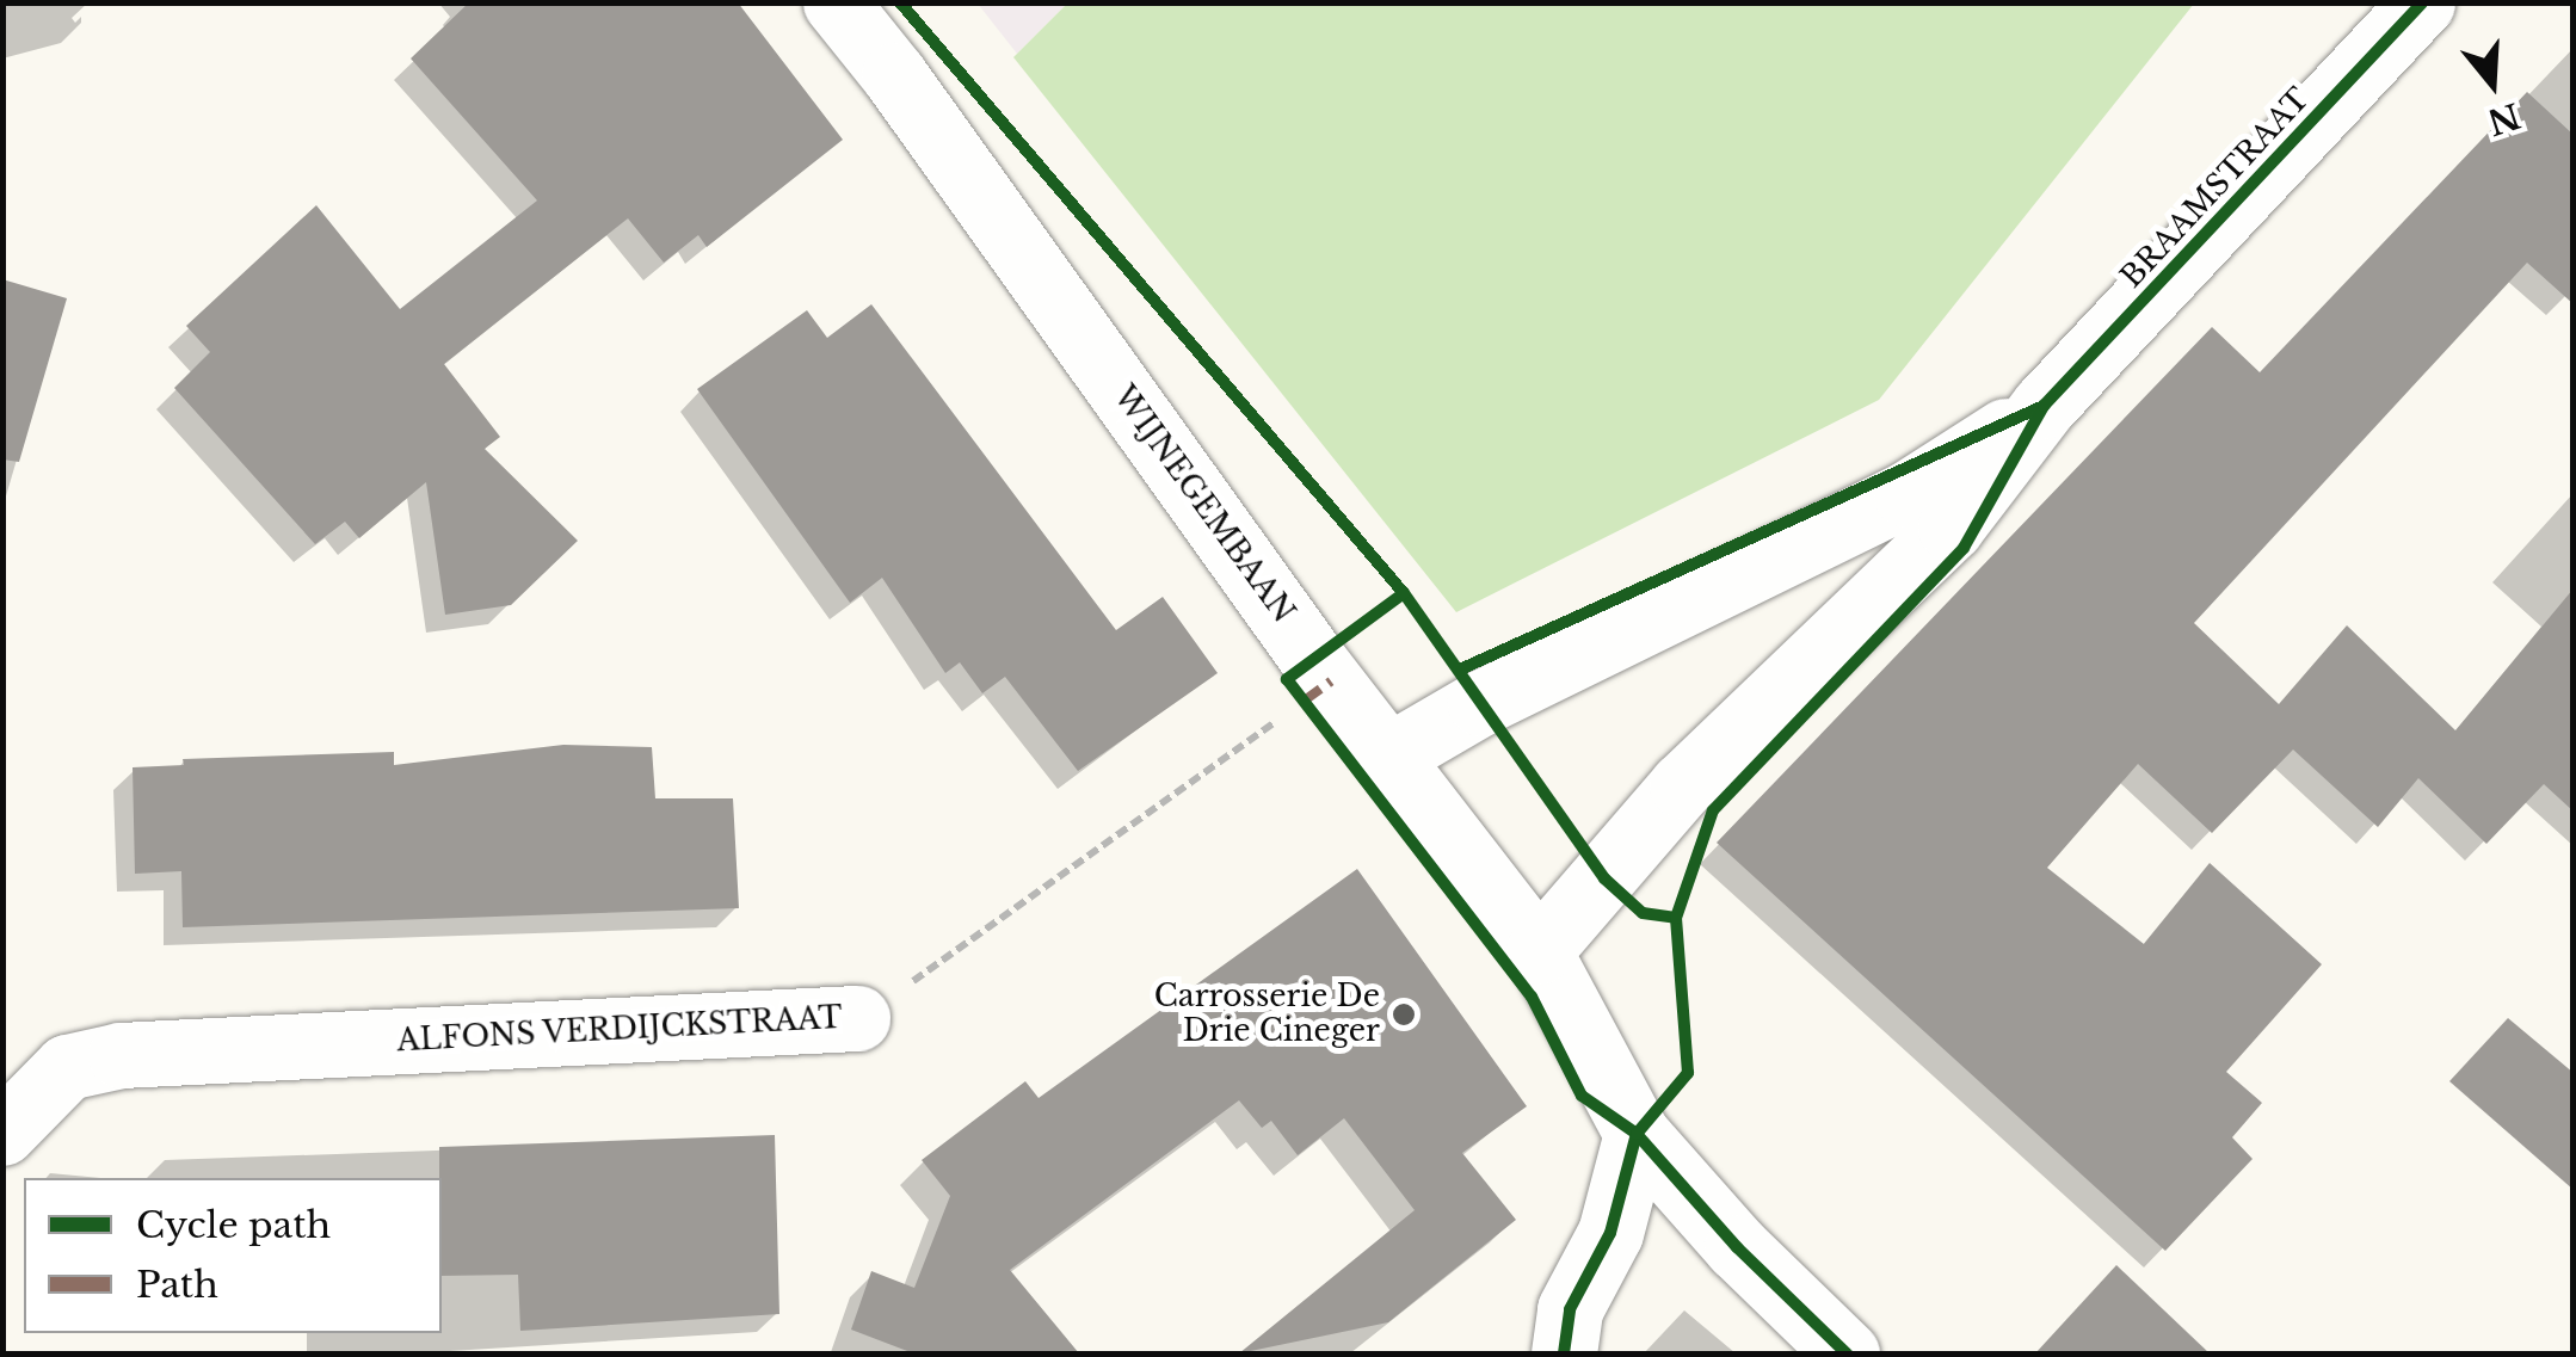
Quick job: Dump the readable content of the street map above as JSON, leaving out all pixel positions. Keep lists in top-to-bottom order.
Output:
{
  "streets": {
    "street": ["BRAAMSTRAAT", "WIJNEGEMBAAN", "ALFONS VERDIJCKSTRAAT"]
  },
  "crossings": [
    ["BRAAMSTRAAT", "WIJNEGEMBAAN"],
    ["WIJNEGEMBAAN", "ALFONS VERDIJCKSTRAAT"]
  ],
  "places": ["Carrosserie De Drie Cineger"],
  "legend": ["Cycle path", "Path"],
  "north": "bottom"
}
